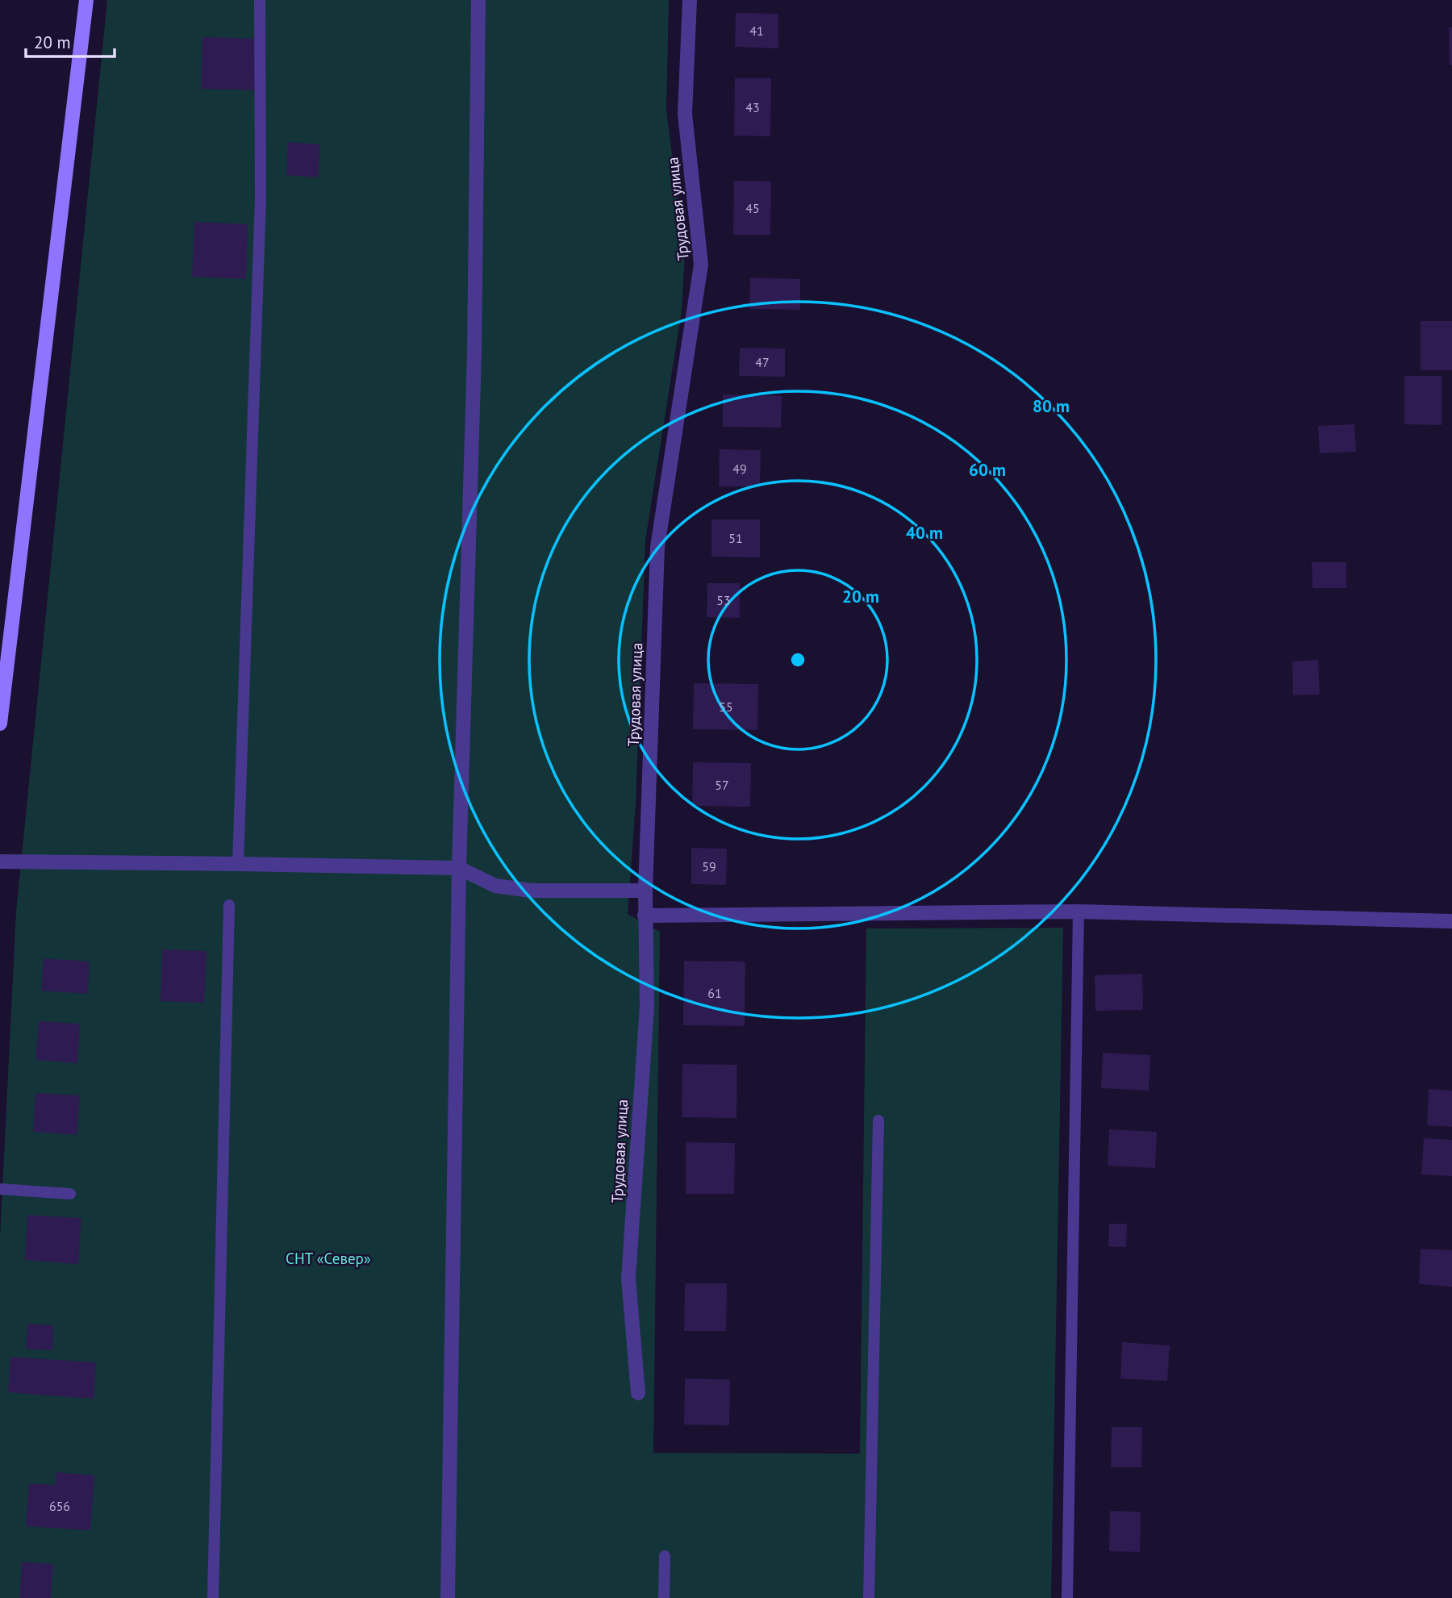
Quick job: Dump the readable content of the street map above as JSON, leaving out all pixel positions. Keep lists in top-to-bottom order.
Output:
{
  "streets": {
    "street": ["Трудовая улица"]
  },
  "parks": ["СНТ «Север»"],
  "house_numbers": [
    "41",
    "43",
    "45",
    "47",
    "49",
    "51",
    "53",
    "55",
    "57",
    "59",
    "61",
    "656"
  ],
  "scale_bar": "20 m",
  "rings": [
    "80 m",
    "60 m",
    "40 m",
    "20 m"
  ]
}
